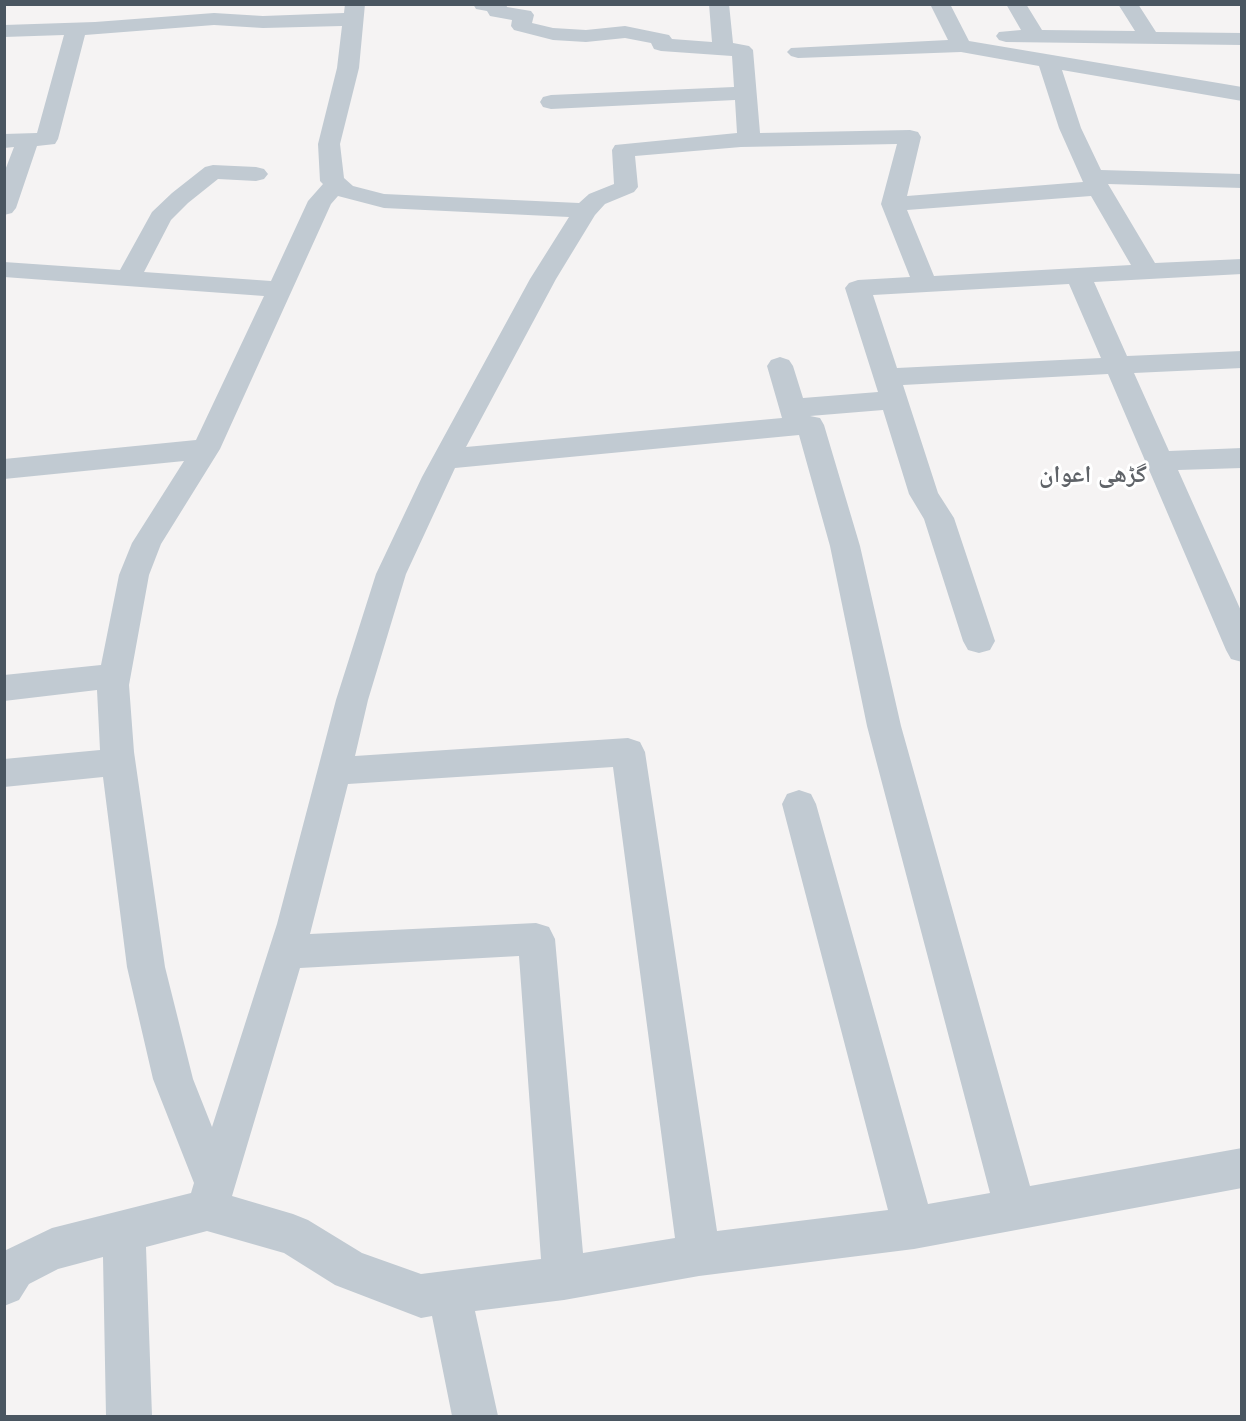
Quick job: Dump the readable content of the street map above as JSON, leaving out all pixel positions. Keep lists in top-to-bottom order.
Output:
{
  "districts": ["گڑھی اعوان"]
}
